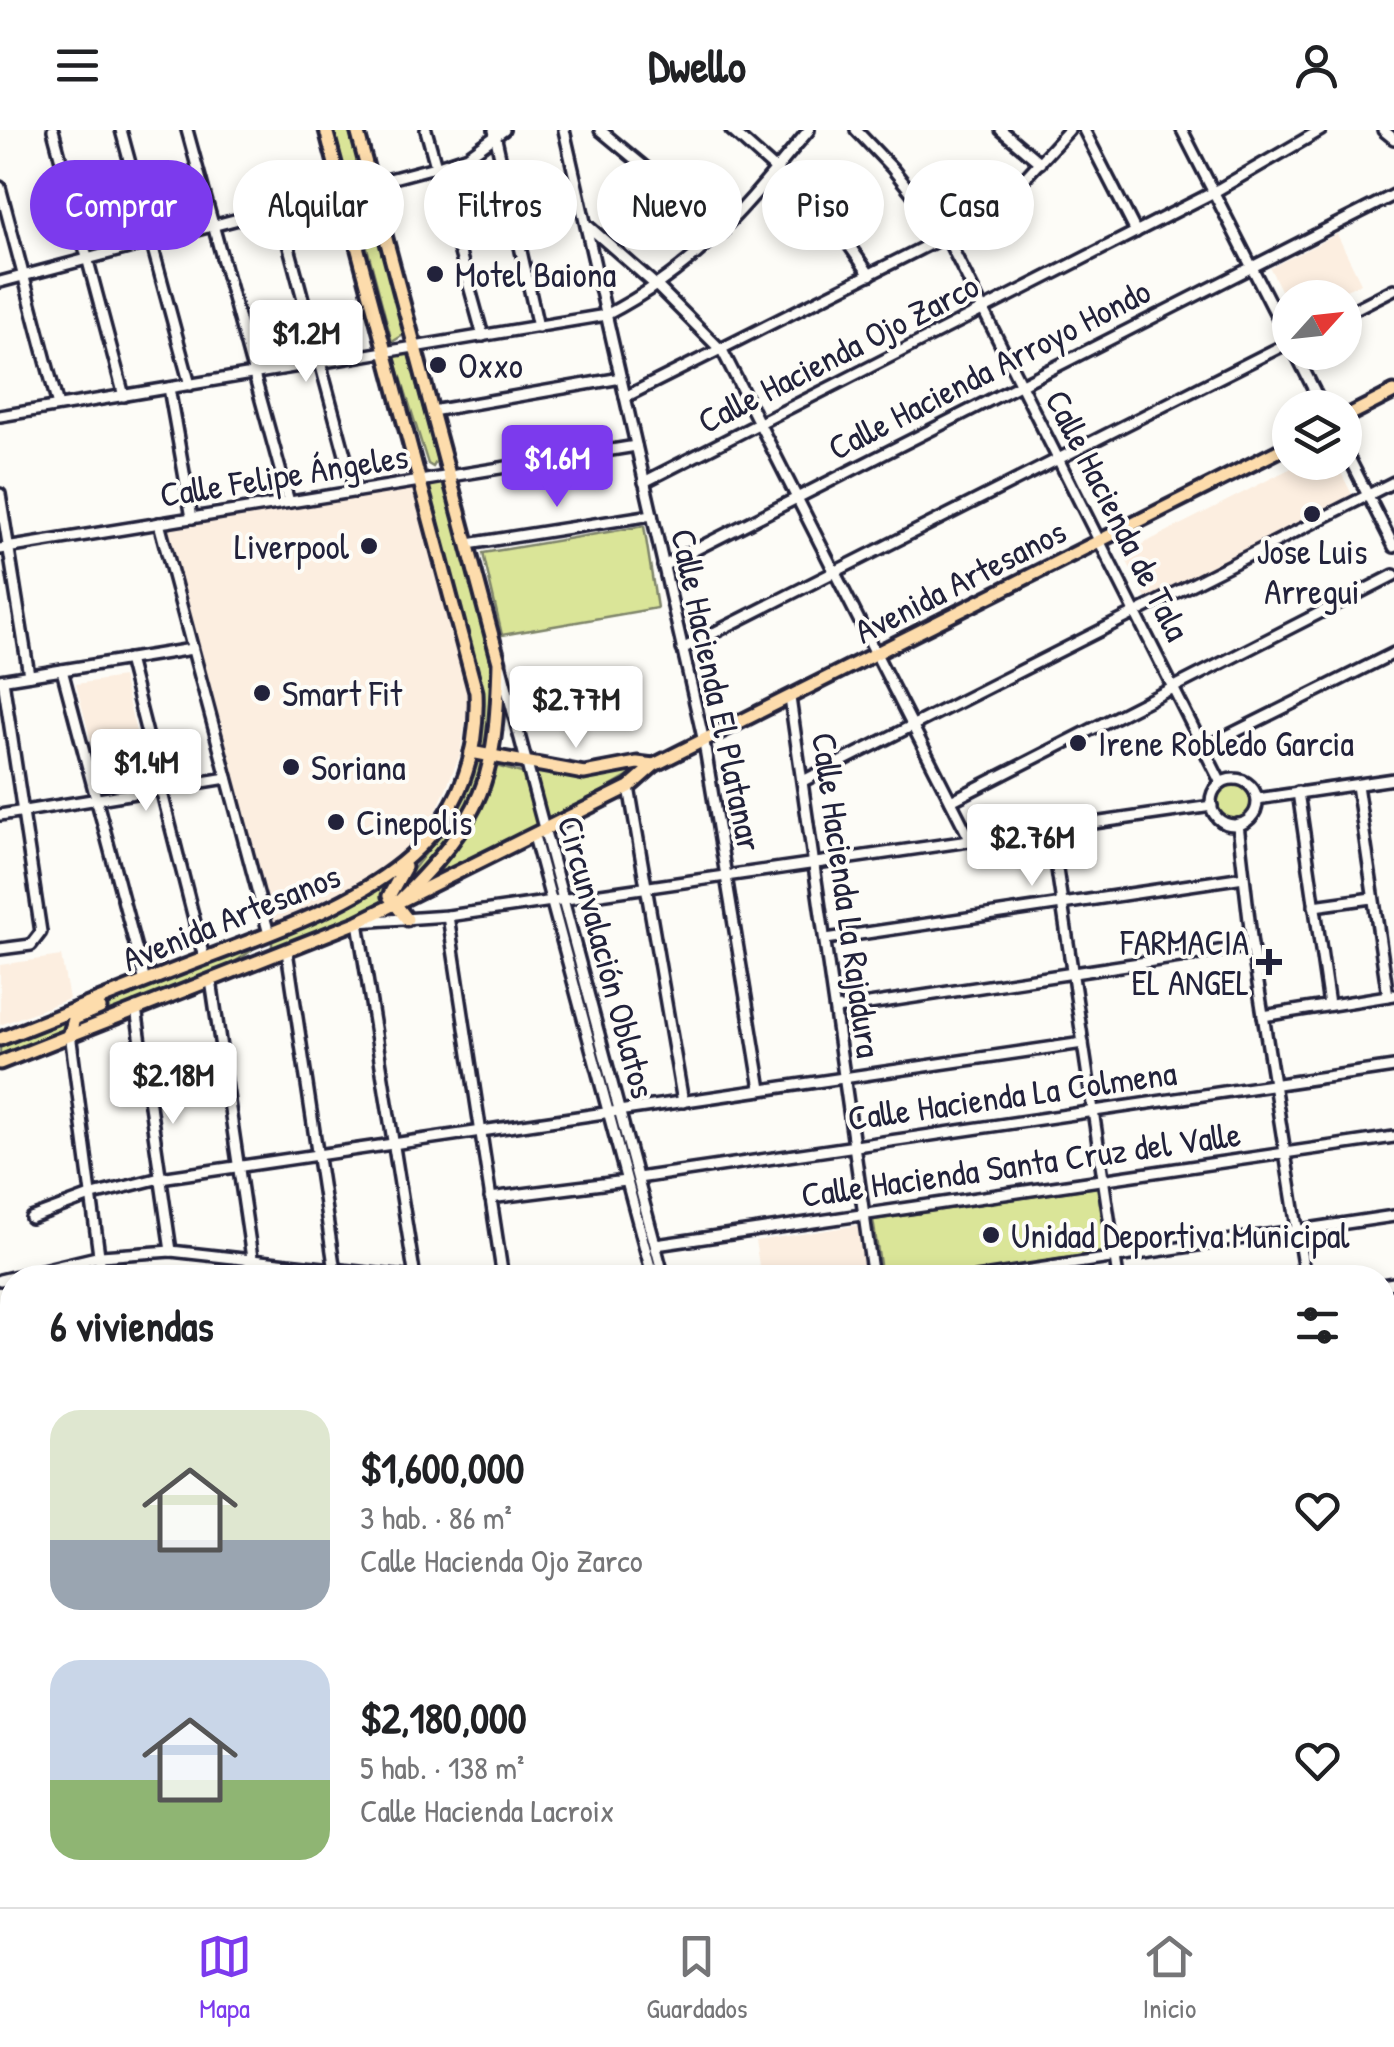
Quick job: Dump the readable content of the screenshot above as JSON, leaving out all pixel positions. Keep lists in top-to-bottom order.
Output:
{
  "streets": {
    "main road": ["Avenida Artesanos", "Circunvalación Oblatos"],
    "street": [
      "Calle Hacienda Ojo Zarco",
      "Calle Hacienda Arroyo Hondo",
      "Calle Felipe Ángeles",
      "Calle Hacienda de Tala",
      "Calle Hacienda El Platanar",
      "Calle Hacienda La Rajadura",
      "Calle Hacienda La Colmena",
      "Calle Hacienda Santa Cruz del Valle"
    ]
  },
  "crossings": [
    ["Calle Hacienda Ojo Zarco", "Calle Hacienda de Tala"],
    ["Calle Hacienda Ojo Zarco", "Calle Hacienda El Platanar"],
    ["Calle Hacienda Arroyo Hondo", "Calle Hacienda de Tala"],
    ["Calle Hacienda Arroyo Hondo", "Calle Hacienda El Platanar"],
    ["Calle Felipe Ángeles", "Calle Hacienda El Platanar"],
    ["Calle Felipe Ángeles", "Circunvalación Oblatos"],
    ["Calle Hacienda de Tala", "Avenida Artesanos"],
    ["Avenida Artesanos", "Calle Hacienda El Platanar"],
    ["Avenida Artesanos", "Calle Hacienda La Rajadura"],
    ["Avenida Artesanos", "Circunvalación Oblatos"],
    ["Calle Hacienda La Rajadura", "Calle Hacienda La Colmena"],
    ["Calle Hacienda La Rajadura", "Calle Hacienda Santa Cruz del Valle"],
    ["Circunvalación Oblatos", "Calle Hacienda La Colmena"],
    ["Circunvalación Oblatos", "Calle Hacienda Santa Cruz del Valle"]
  ],
  "places": {
    "other": [
      "Motel Baiona",
      "Oxxo",
      "Jose Luis Arregui",
      "Liverpool",
      "Smart Fit",
      "Irene Robledo Garcia",
      "Soriana",
      "Cinepolis",
      "Unidad Deportiva Municipal"
    ],
    "health": ["FARMACIA EL ANGEL"]
  },
  "north": "top right",
  "page": {
    "header": "Dwello",
    "chip": [
      "Comprar",
      "Alquilar",
      "Filtros",
      "Nuevo",
      "Piso",
      "Casa"
    ],
    "price": [
      "$1.2M",
      "$1.6M",
      "$2.77M",
      "$1.4M",
      "$2.76M",
      "$2.18M"
    ],
    "heading": "6 viviendas",
    "list": [
      {
        "name": "$1,600,000",
        "note": "3 hab. · 86 m² · Calle Hacienda Ojo Zarco"
      },
      {
        "name": "$2,180,000",
        "note": "5 hab. · 138 m² · Calle Hacienda Lacroix"
      }
    ],
    "tabs": ["Mapa", "Guardados", "Inicio"]
  }
}
